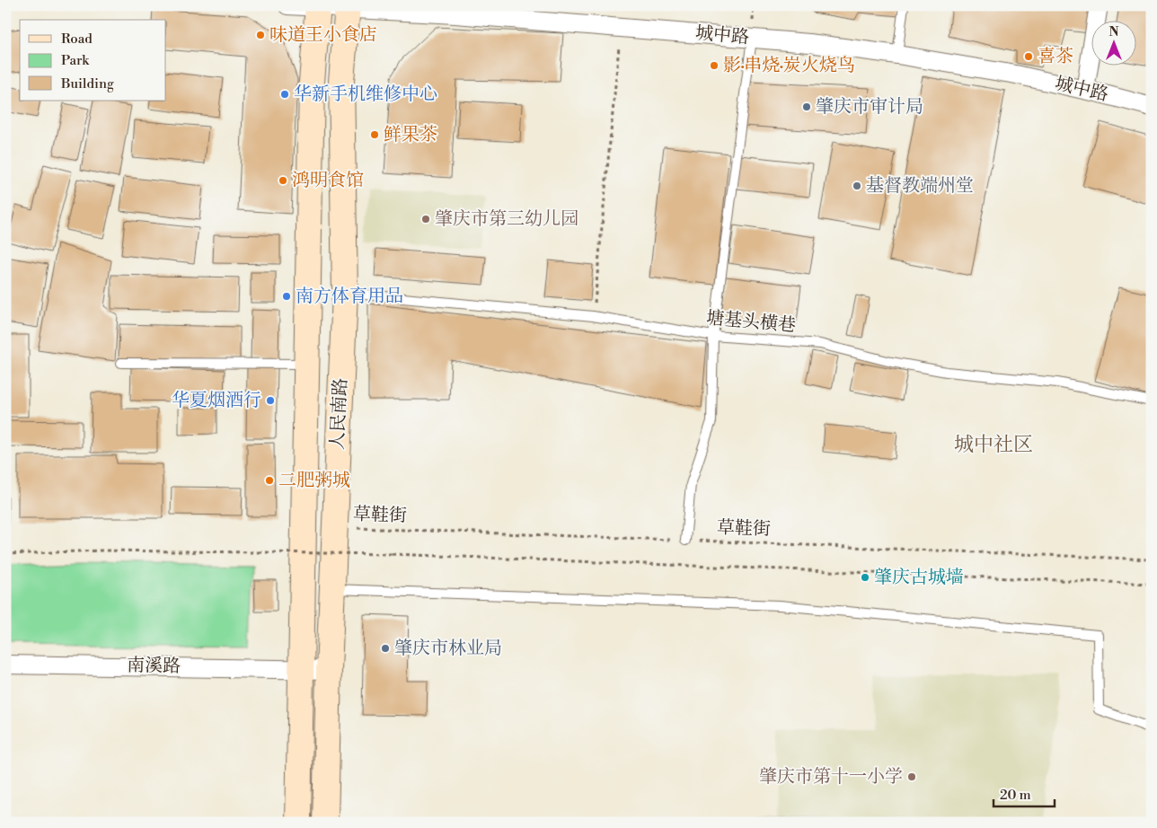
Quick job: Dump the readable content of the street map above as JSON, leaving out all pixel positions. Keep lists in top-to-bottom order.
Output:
{
  "streets": {
    "main road": ["人民南路"],
    "street": ["城中路", "南溪路"],
    "lane": ["塘基头横巷"],
    "path": ["草鞋街"]
  },
  "crossings": [
    ["城中路", "人民南路"],
    ["塘基头横巷", "人民南路"],
    ["人民南路", "草鞋街"],
    ["人民南路", "南溪路"]
  ],
  "districts": ["城中社区"],
  "places": [
    "味道王小食店",
    "喜茶",
    "影·串烧·炭火烧鸟",
    "华新手机维修中心",
    "肇庆市审计局",
    "鲜果茶",
    "鸿明食馆",
    "基督教端州堂",
    "肇庆市第三幼儿园",
    "南方体育用品",
    "华夏烟酒行",
    "二肥粥城",
    "肇庆古城墙",
    "肇庆市林业局",
    "肇庆市第十一小学"
  ],
  "legend": ["Road", "Park", "Building"],
  "scale_bar": "20 m",
  "north": "top"
}
